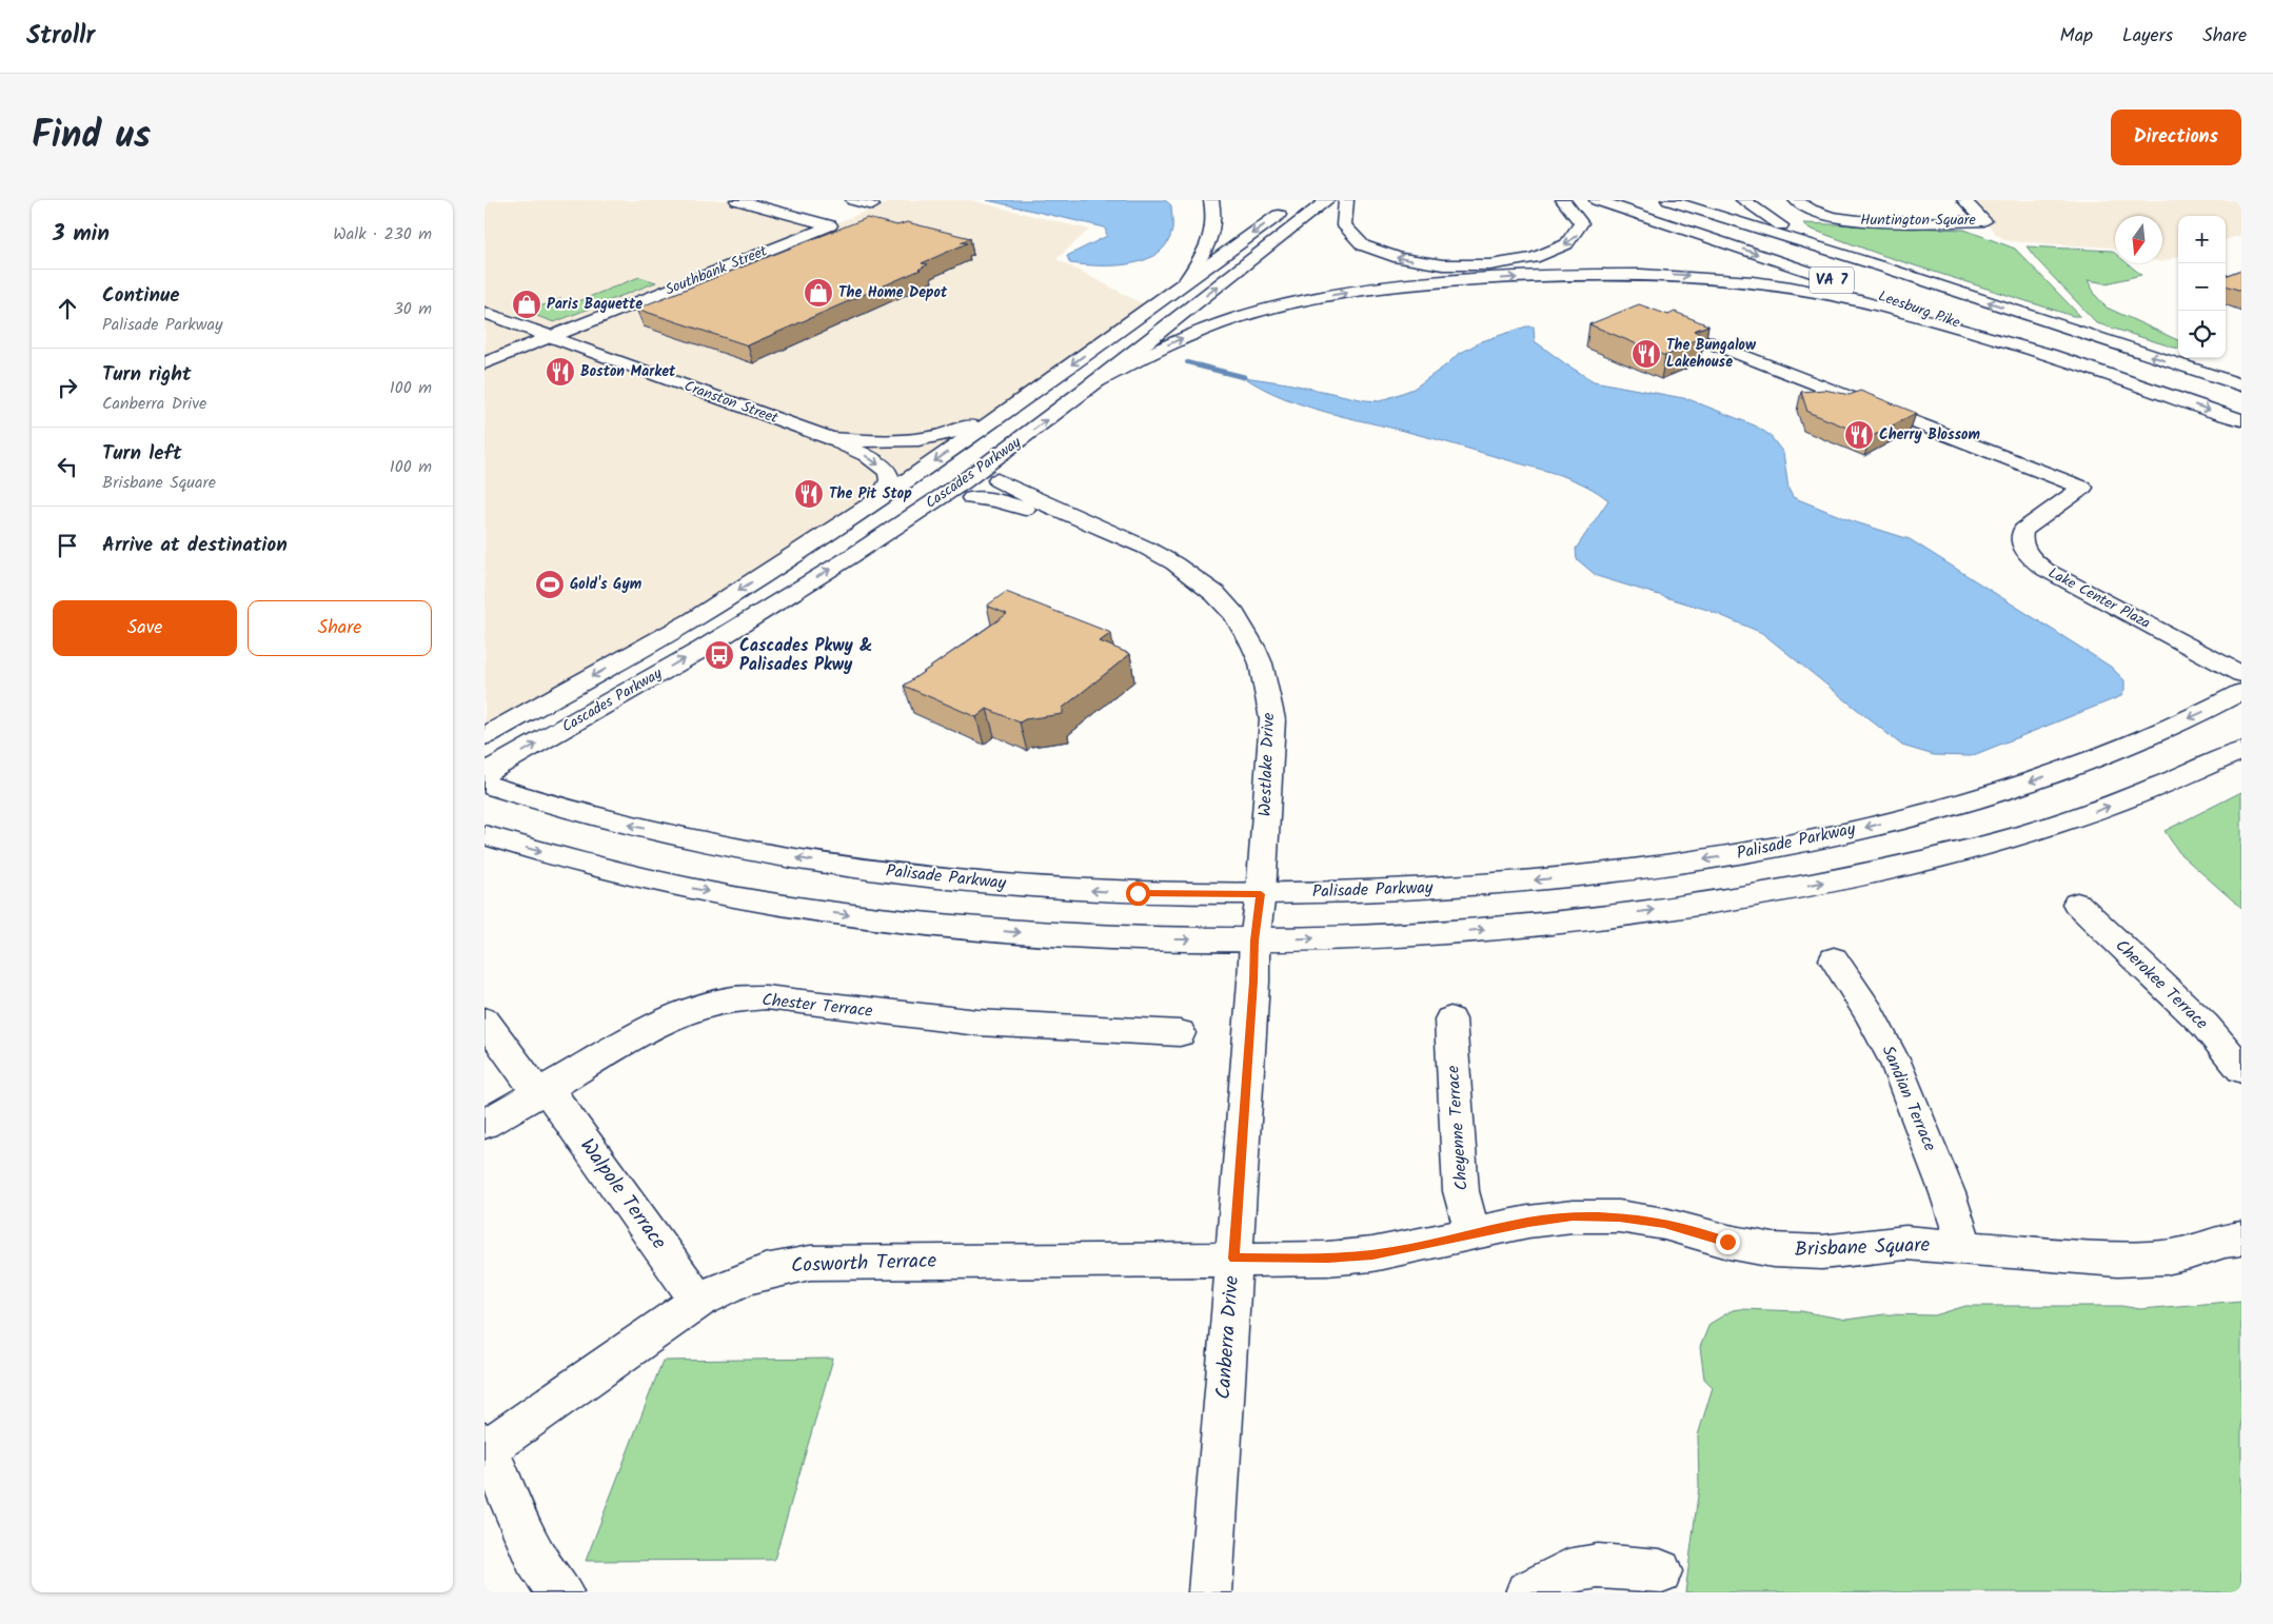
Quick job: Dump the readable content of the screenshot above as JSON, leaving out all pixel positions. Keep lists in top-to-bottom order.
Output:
{
  "streets": {
    "main road": [
      "Huntington Square",
      "Southbank Street",
      "VA 7",
      "Leesburg Pike",
      "Cranston Street",
      "Cascades Parkway",
      "Lake Center Plaza",
      "Westlake Drive",
      "Palisade Parkway",
      "Cherokee Terrace",
      "Chester Terrace",
      "Sandian Terrace",
      "Cheyenne Terrace",
      "Walpole Terrace",
      "Brisbane Square",
      "Cosworth Terrace",
      "Canberra Drive"
    ]
  },
  "crossings": [
    ["Southbank Street", "Cranston Street"],
    ["Cascades Parkway", "Westlake Drive"],
    ["Westlake Drive", "Palisade Parkway"],
    ["Westlake Drive", "Canberra Drive"],
    ["Palisade Parkway", "Canberra Drive"],
    ["Chester Terrace", "Walpole Terrace"],
    ["Sandian Terrace", "Brisbane Square"],
    ["Cheyenne Terrace", "Brisbane Square"],
    ["Walpole Terrace", "Cosworth Terrace"],
    ["Brisbane Square", "Cosworth Terrace"],
    ["Brisbane Square", "Canberra Drive"],
    ["Cosworth Terrace", "Canberra Drive"]
  ],
  "places": {
    "shop": ["The Home Depot", "Paris Baguette"],
    "restaurant": [
      "The Bungalow Lakehouse",
      "Boston Market",
      "Cherry Blossom",
      "The Pit Stop"
    ],
    "sports": ["Gold's Gym"],
    "bus stop": ["Cascades Pkwy & Palisades Pkwy"]
  },
  "north": "bottom",
  "page": {
    "header": "Strollr",
    "nav": ["Map", "Layers", "Share"],
    "title": "Find us",
    "buttons": [
      "Directions",
      ["Save", "Share"]
    ],
    "heading": ["3 min", "Walk · 230 m"],
    "map_buttons": ["+", "−"],
    "list": [
      ["Continue", "Palisade Parkway", "30 m"],
      ["Turn right", "Canberra Drive", "100 m"],
      ["Turn left", "Brisbane Square", "100 m"],
      "Arrive at destination"
    ]
  }
}
